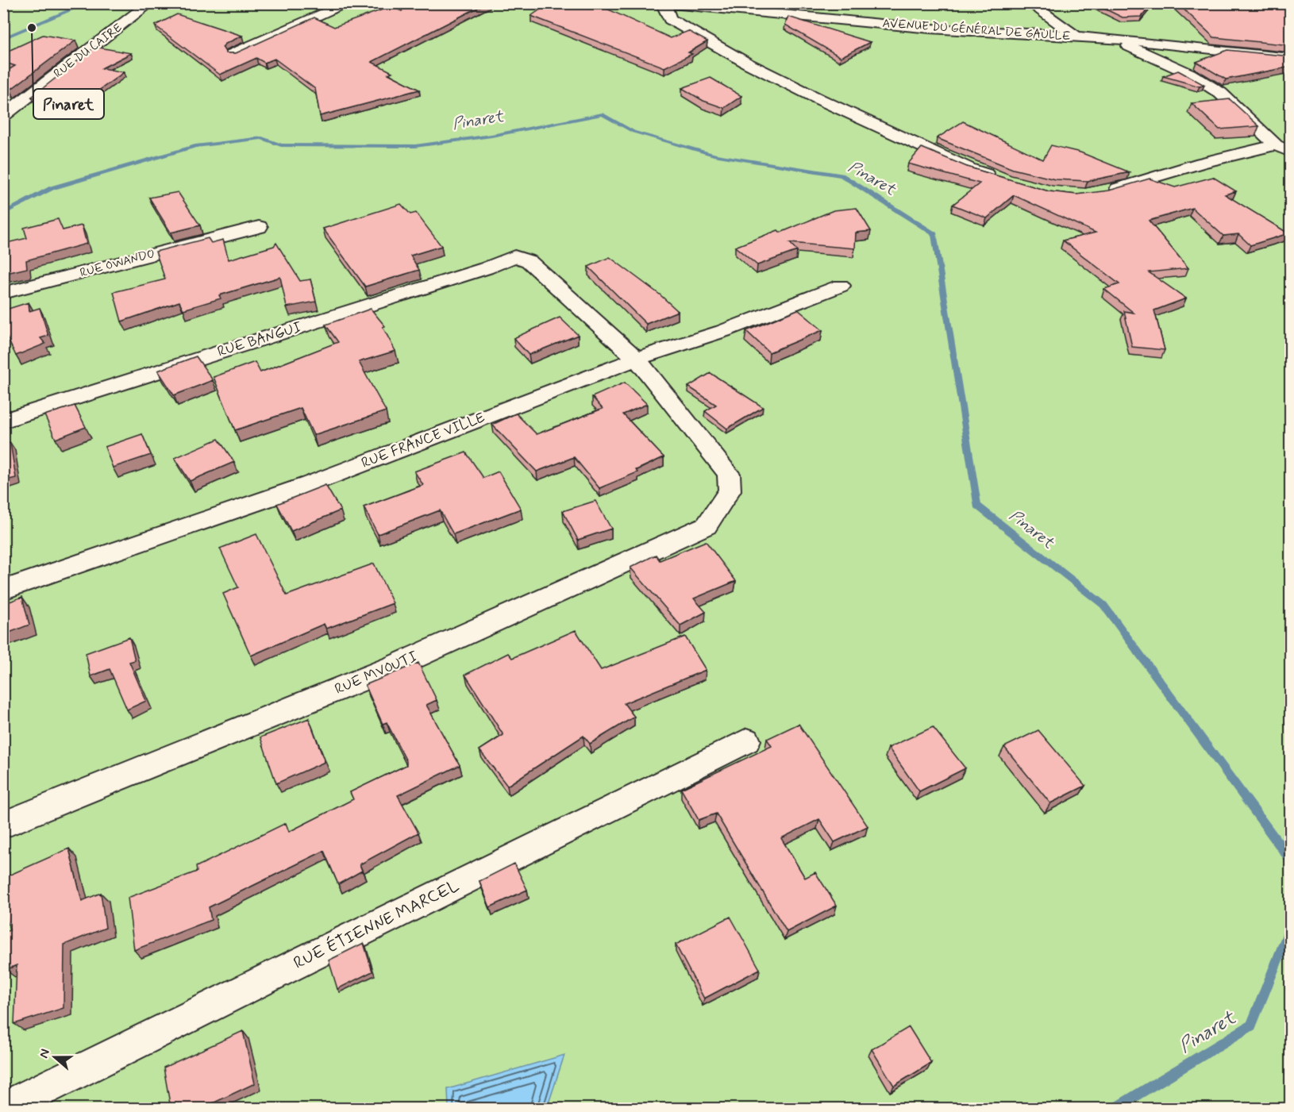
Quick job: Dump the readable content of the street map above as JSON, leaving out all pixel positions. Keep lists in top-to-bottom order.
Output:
{
  "streets": {
    "street": [
      "AVENUE DU GÉNÉRAL DE GAULLE",
      "RUE DU CAIRE",
      "RUE OWANDO",
      "RUE BANGUI",
      "RUE FRANCE VILLE",
      "RUE MVOUTI",
      "RUE ÉTIENNE MARCEL"
    ]
  },
  "crossings": [
    ["RUE BANGUI", "RUE FRANCE VILLE"],
    ["RUE BANGUI", "RUE MVOUTI"],
    ["RUE FRANCE VILLE", "RUE MVOUTI"]
  ],
  "water": ["Pinaret"],
  "places": ["Pinaret"],
  "north": "left"
}
